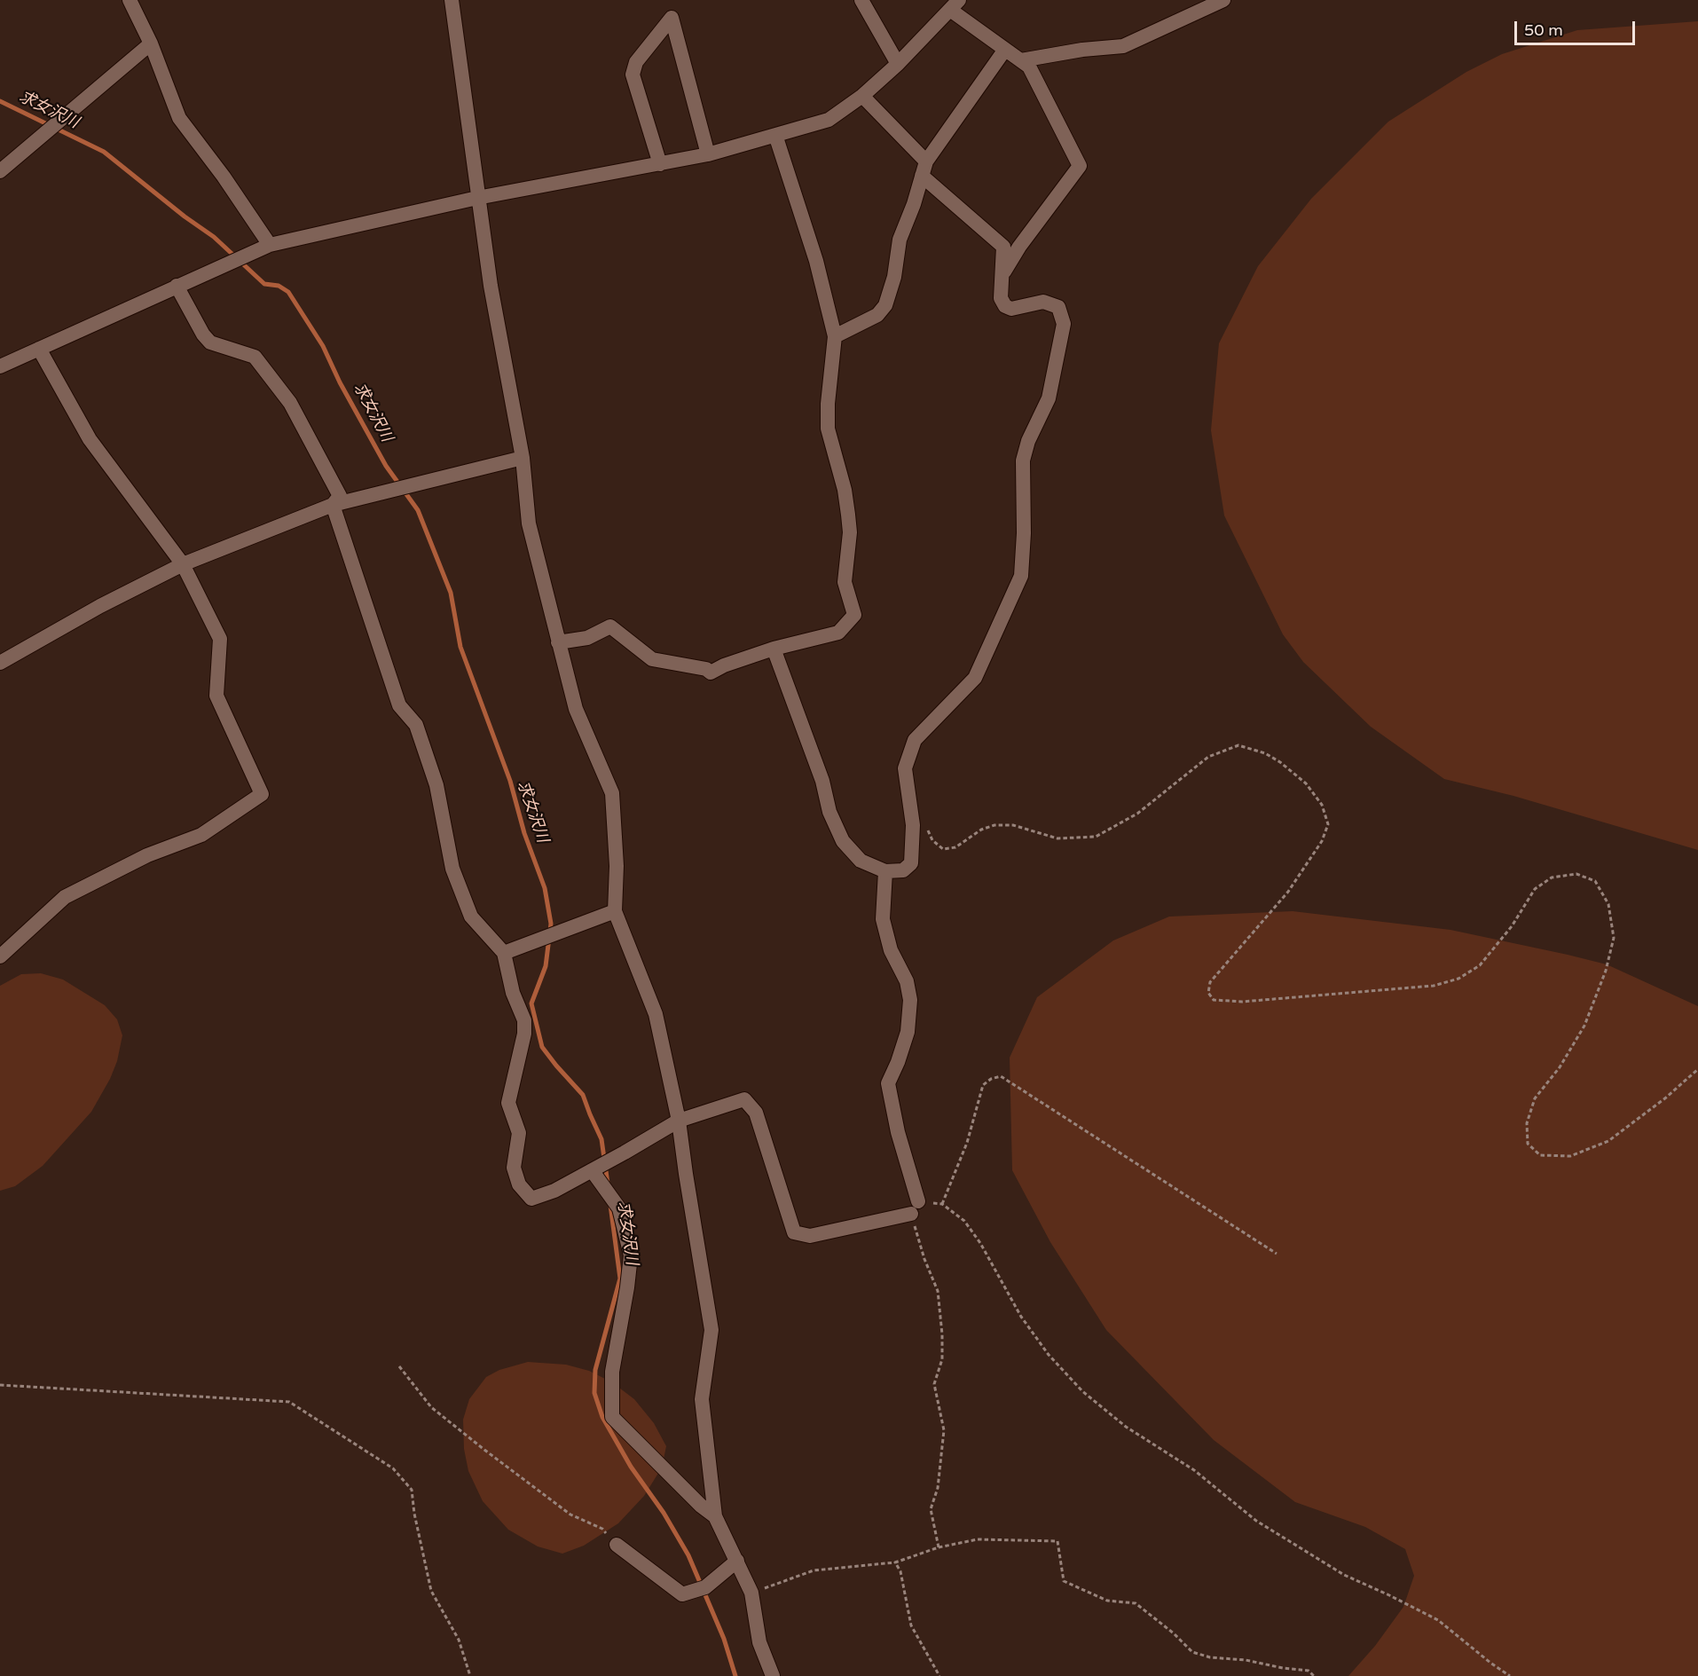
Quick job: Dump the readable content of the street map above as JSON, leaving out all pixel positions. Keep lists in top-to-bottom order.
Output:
{
  "water": ["求女沢川"],
  "scale_bar": "50 m"
}
